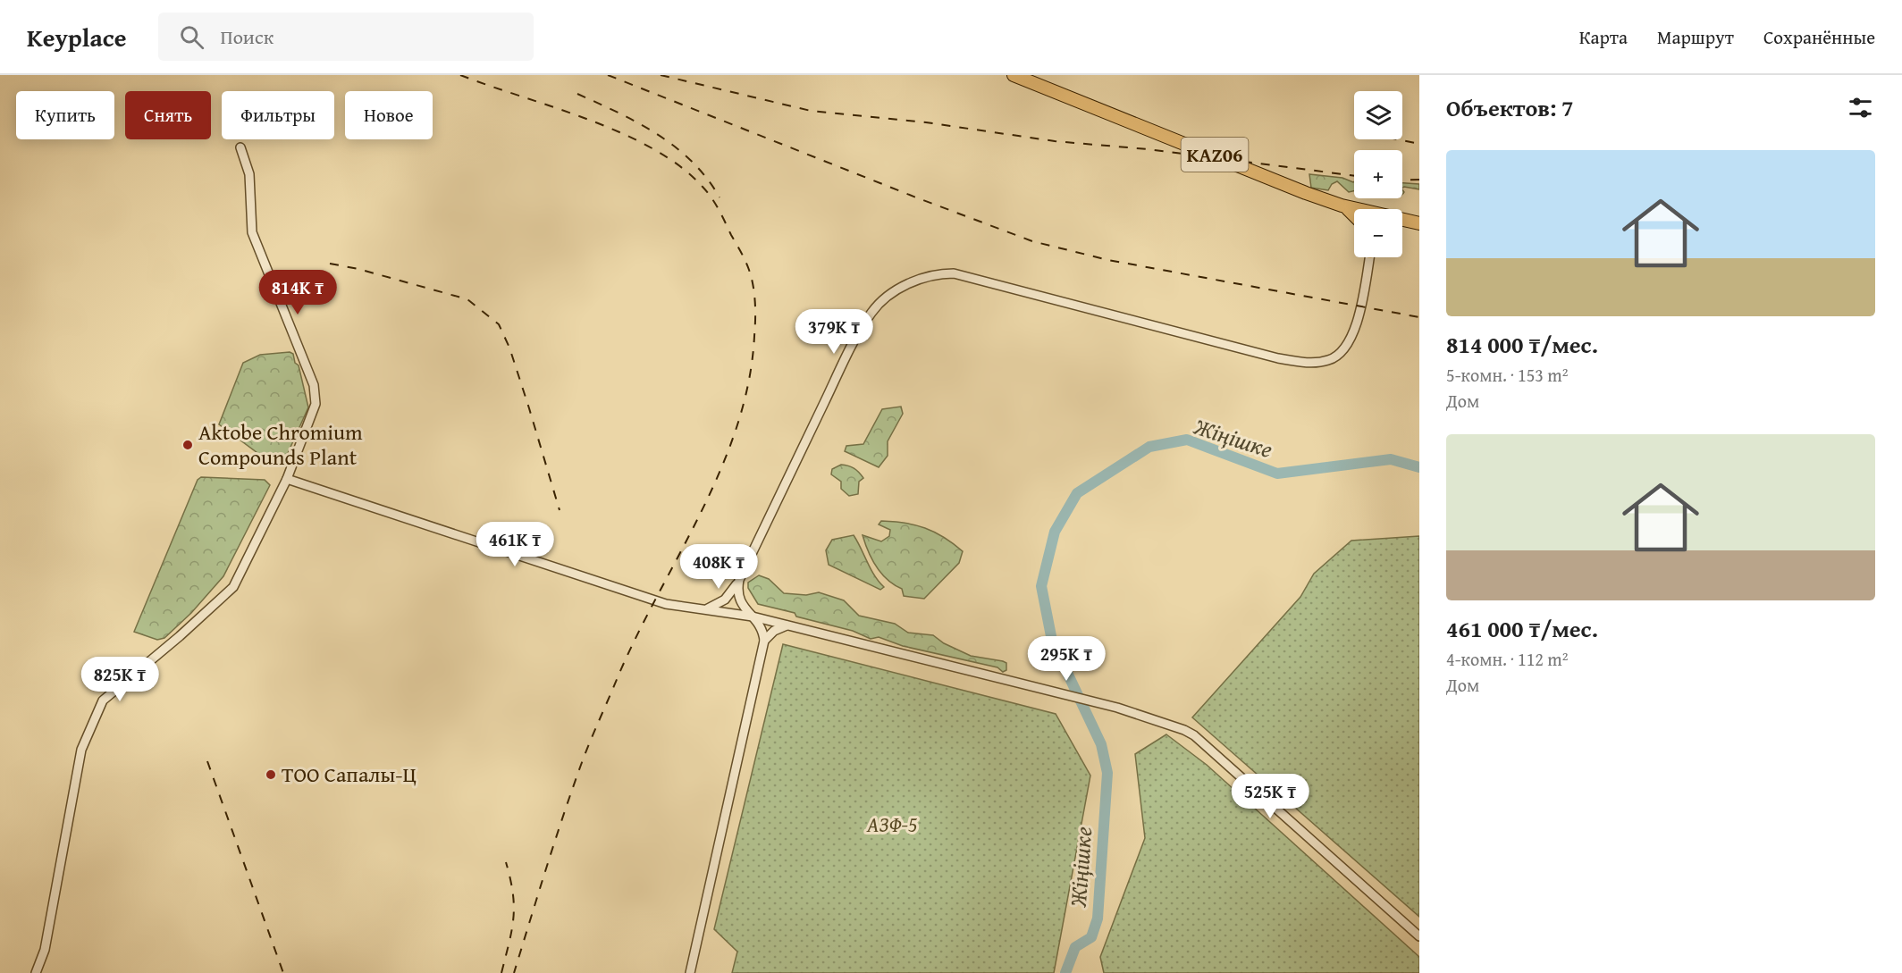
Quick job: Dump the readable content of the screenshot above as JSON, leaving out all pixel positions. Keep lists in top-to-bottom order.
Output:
{
  "streets": {
    "highway": ["KАZ06"]
  },
  "water": ["Жіңішке"],
  "parks": ["АЗФ-5"],
  "places": ["Aktobe Chromium Compounds Plant", "ТОО Сапалы-Ц"],
  "page": {
    "header": "Keyplace",
    "search": "Поиск",
    "nav": ["Карта", "Маршрут", "Сохранённые"],
    "heading": "Объектов: 7",
    "map_buttons": ["+", "−"],
    "chip": [
      "Купить",
      "Снять",
      "Фильтры",
      "Новое"
    ],
    "list": [
      {
        "name": "814 000 ₸/мес.",
        "note": "5-комн. · 153 m² · Дом"
      },
      {
        "name": "461 000 ₸/мес.",
        "note": "4-комн. · 112 m² · Дом"
      }
    ],
    "price": [
      "814K ₸",
      "379K ₸",
      "461K ₸",
      "408K ₸",
      "295K ₸",
      "825K ₸",
      "525K ₸"
    ]
  }
}
